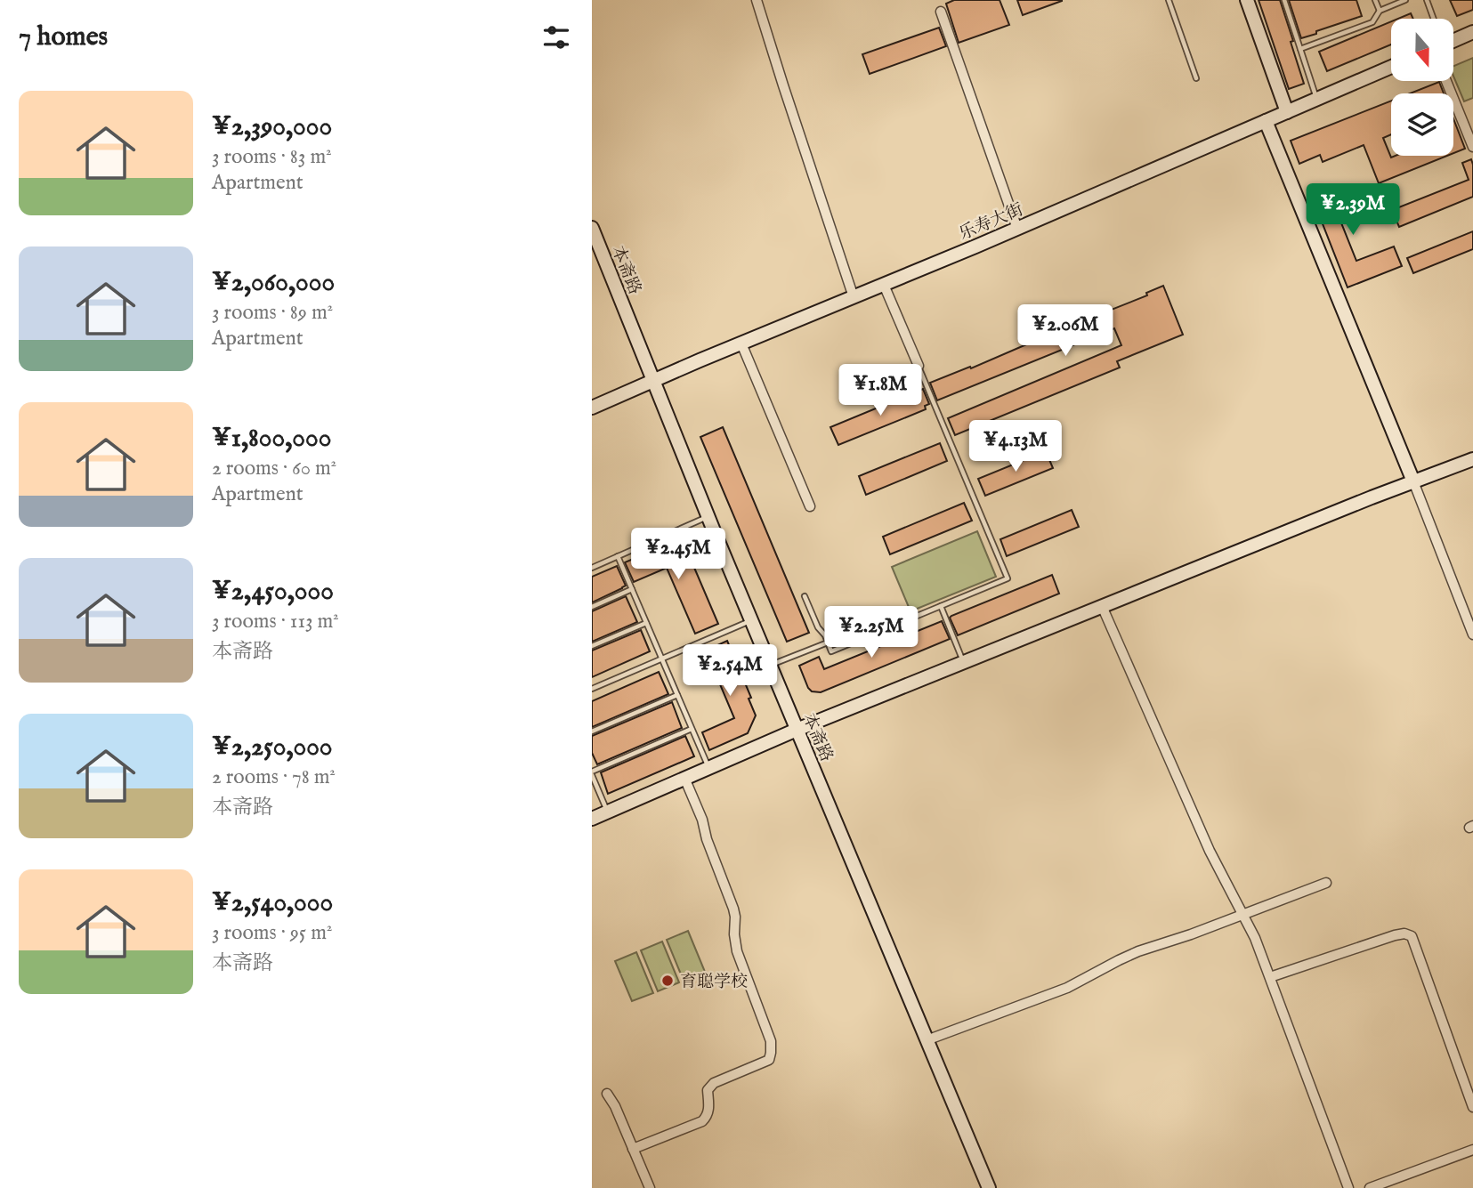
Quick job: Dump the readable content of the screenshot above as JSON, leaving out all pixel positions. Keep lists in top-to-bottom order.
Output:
{
  "streets": {
    "street": ["乐寿大街", "本斋路"]
  },
  "crossings": [
    ["乐寿大街", "本斋路"]
  ],
  "places": ["育聪学校"],
  "north": "bottom",
  "page": {
    "heading": "7 homes",
    "list": [
      {
        "name": "¥2,390,000",
        "note": "3 rooms · 83 m² · Apartment"
      },
      {
        "name": "¥2,060,000",
        "note": "3 rooms · 89 m² · Apartment"
      },
      {
        "name": "¥1,800,000",
        "note": "2 rooms · 60 m² · Apartment"
      },
      {
        "name": "¥2,450,000",
        "note": "3 rooms · 113 m² · 本斋路"
      },
      {
        "name": "¥2,250,000",
        "note": "2 rooms · 78 m² · 本斋路"
      },
      {
        "name": "¥2,540,000",
        "note": "3 rooms · 95 m² · 本斋路"
      }
    ],
    "price": [
      "¥2.39M",
      "¥2.06M",
      "¥1.8M",
      "¥4.13M",
      "¥2.45M",
      "¥2.25M",
      "¥2.54M"
    ]
  }
}
